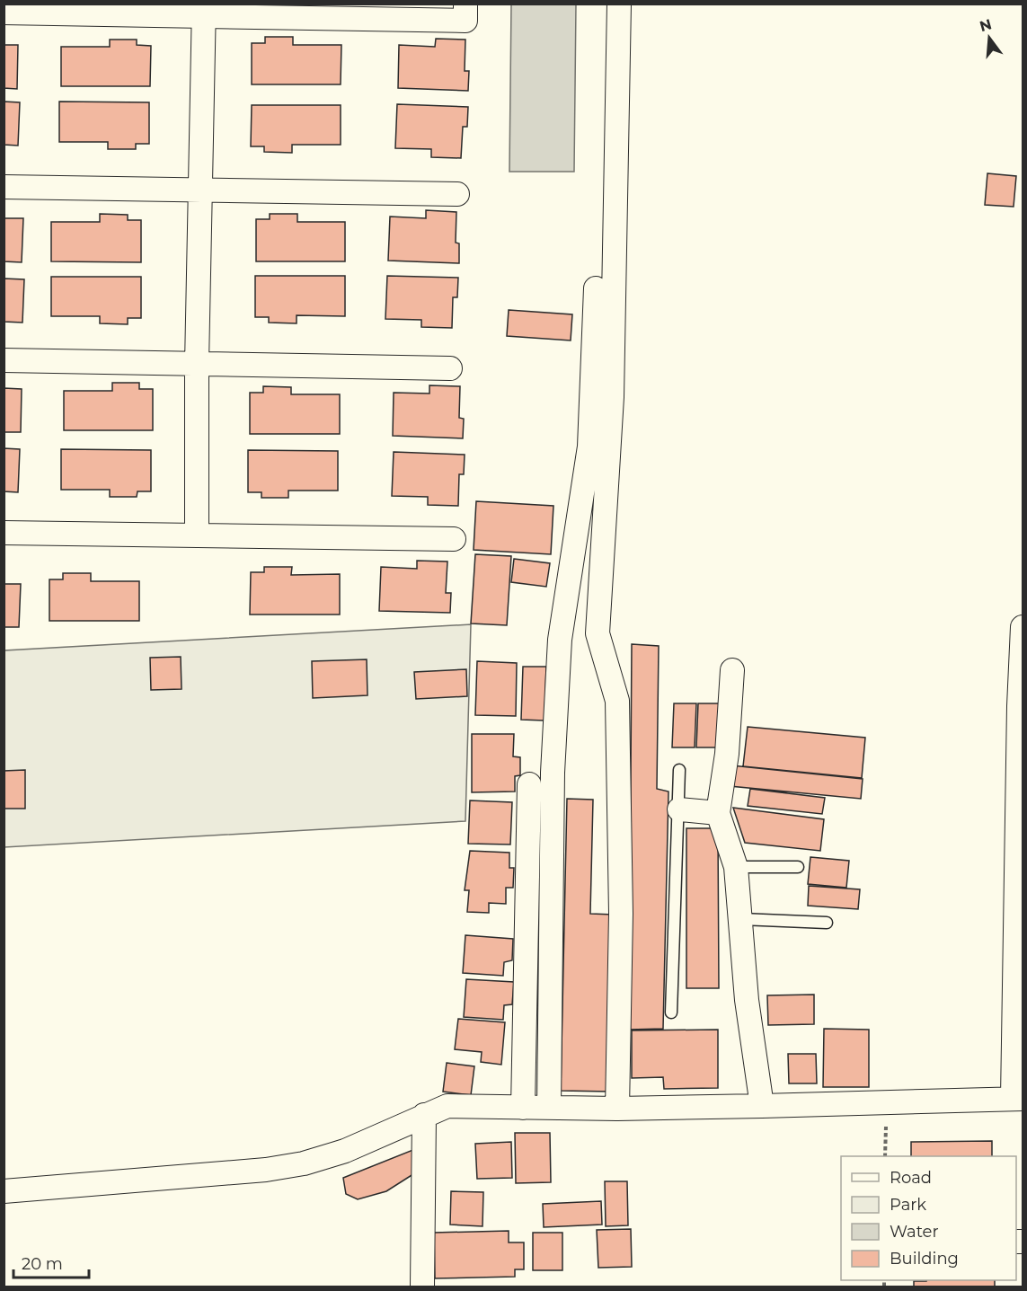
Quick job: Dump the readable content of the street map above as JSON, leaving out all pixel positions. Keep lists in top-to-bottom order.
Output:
{
  "legend": [
    "Road",
    "Park",
    "Water",
    "Building"
  ],
  "scale_bar": "20 m",
  "north": "top"
}
